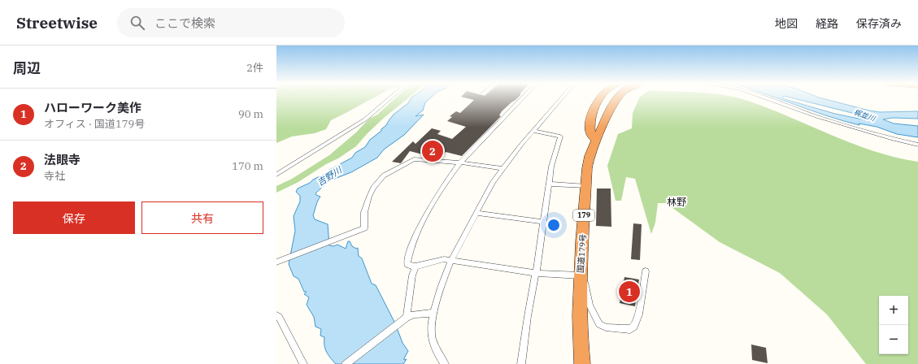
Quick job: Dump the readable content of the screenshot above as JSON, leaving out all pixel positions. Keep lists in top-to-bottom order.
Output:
{
  "streets": {
    "highway": ["179", "国道179号"]
  },
  "districts": ["林野"],
  "water": ["梶並川", "吉野川"],
  "page": {
    "header": "Streetwise",
    "search": "ここで検索",
    "nav": ["地図", "経路", "保存済み"],
    "heading": ["周辺", "2件"],
    "list": [
      {
        "mark": "1",
        "name": "ハローワーク美作",
        "note": "オフィス · 国道179号",
        "value": "90 m"
      },
      {
        "mark": "2",
        "name": "法眼寺",
        "note": "寺社",
        "value": "170 m"
      }
    ],
    "pins": ["2", "1"],
    "buttons": ["保存", "共有"],
    "map_buttons": ["+", "−"]
  }
}
